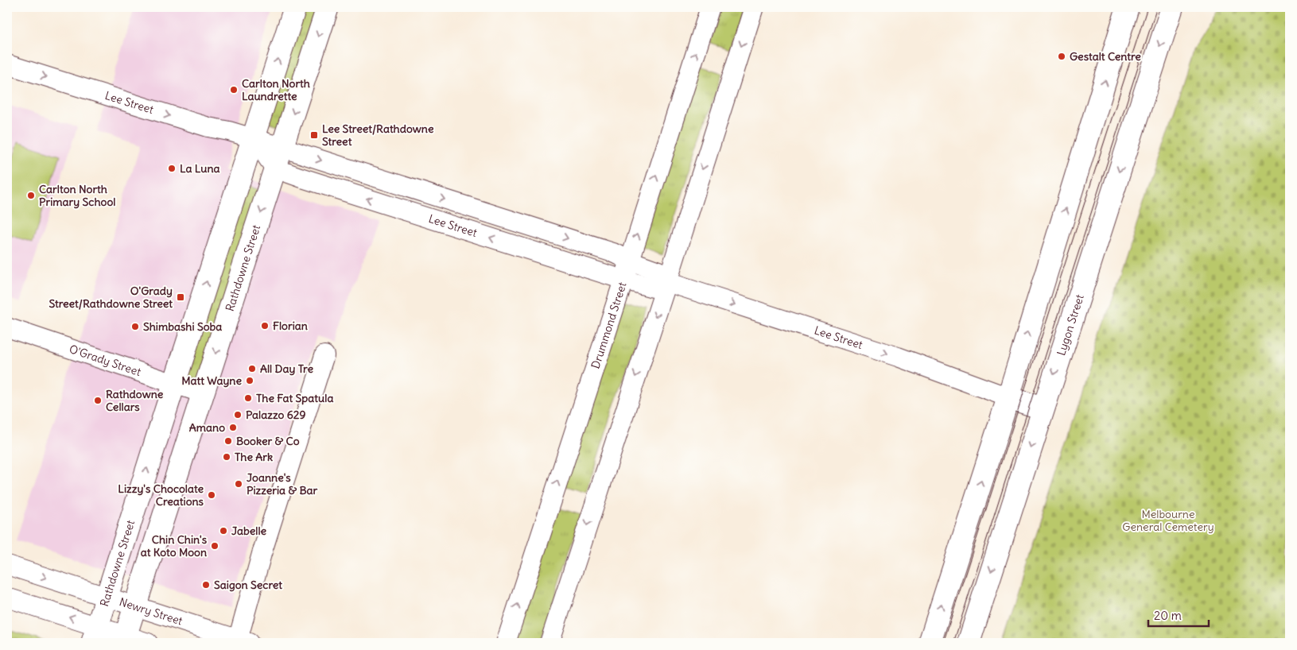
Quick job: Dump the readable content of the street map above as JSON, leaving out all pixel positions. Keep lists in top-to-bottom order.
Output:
{
  "streets": {
    "street": [
      "Lee Street",
      "Rathdowne Street",
      "Drummond Street",
      "Lygon Street",
      "O'Grady Street",
      "Newry Street"
    ]
  },
  "crossings": [
    ["Lee Street", "Rathdowne Street"],
    ["Lee Street", "Drummond Street"],
    ["Rathdowne Street", "O'Grady Street"],
    ["Rathdowne Street", "Newry Street"]
  ],
  "parks": ["Melbourne General Cemetery"],
  "places": {
    "other": [
      "Gestalt Centre",
      "Carlton North Laundrette",
      "La Luna",
      "Carlton North Primary School",
      "Florian",
      "Shimbashi Soba",
      "All Day Tre",
      "Matt Wayne",
      "The Fat Spatula",
      "Rathdowne Cellars",
      "Palazzo 629",
      "Amano",
      "Booker & Co",
      "The Ark",
      "Joanne's Pizzeria & Bar",
      "Lizzy's Chocolate Creations",
      "Jabelle",
      "Chin Chin's at Koto Moon",
      "Saigon Secret"
    ],
    "transit": ["Lee Street/Rathdowne Street", "O'Grady Street/Rathdowne Street"]
  },
  "scale_bar": "20 m"
}
